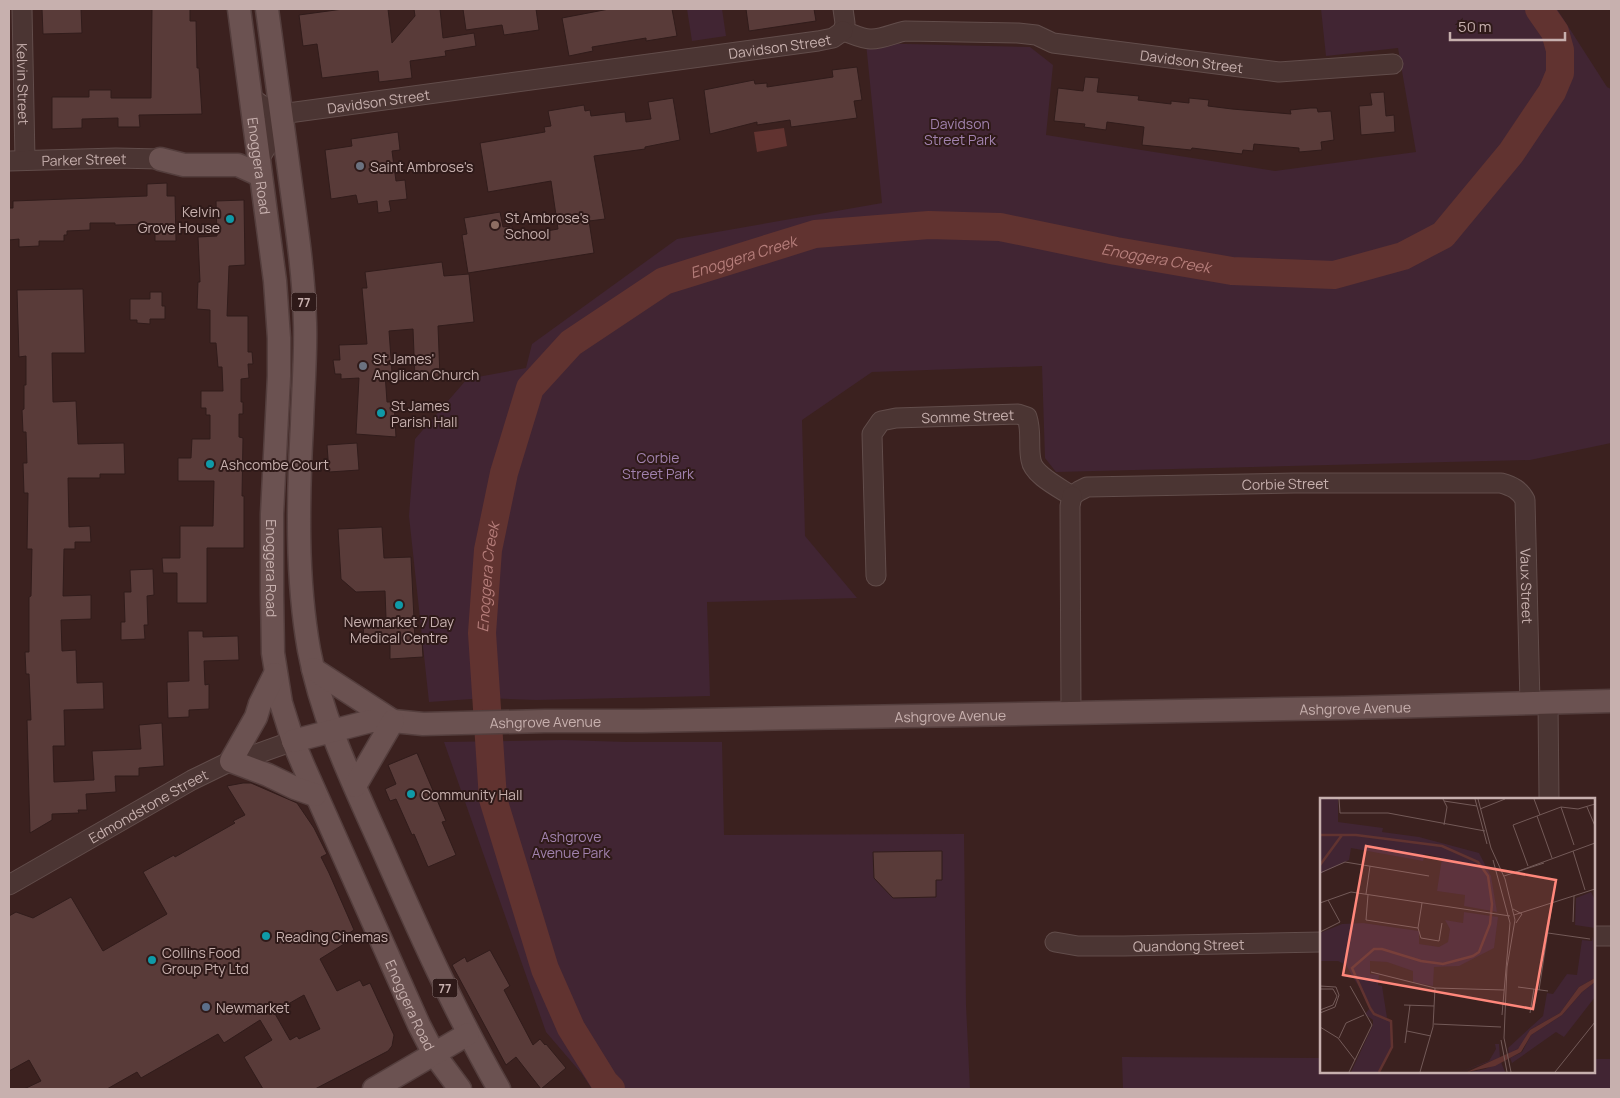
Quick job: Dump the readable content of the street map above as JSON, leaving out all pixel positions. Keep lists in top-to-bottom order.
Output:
{
  "streets": {
    "main road": ["Enoggera Road", "77", "Ashgrove Avenue"],
    "street": [
      "Davidson Street",
      "Kelvin Street",
      "Parker Street",
      "Somme Street",
      "Corbie Street",
      "Vaux Street",
      "Edmondstone Street",
      "Quandong Street"
    ]
  },
  "crossings": [
    ["Davidson Street", "Enoggera Road"],
    ["Kelvin Street", "Parker Street"],
    ["Enoggera Road", "Ashgrove Avenue"],
    ["Enoggera Road", "Edmondstone Street"],
    ["Somme Street", "Corbie Street"],
    ["Corbie Street", "Vaux Street"],
    ["Vaux Street", "Ashgrove Avenue"],
    ["Ashgrove Avenue", "Edmondstone Street"]
  ],
  "water": ["Enoggera Creek"],
  "parks": ["Davidson Street Park", "Corbie Street Park", "Ashgrove Avenue Park"],
  "places": [
    "Saint Ambrose's",
    "Kelvin Grove House",
    "St Ambrose's School",
    "St James' Anglican Church",
    "St James Parish Hall",
    "Ashcombe Court",
    "Newmarket 7 Day Medical Centre",
    "Community Hall",
    "Reading Cinemas",
    "Collins Food Group Pty Ltd",
    "Newmarket"
  ],
  "scale_bar": "50 m"
}
